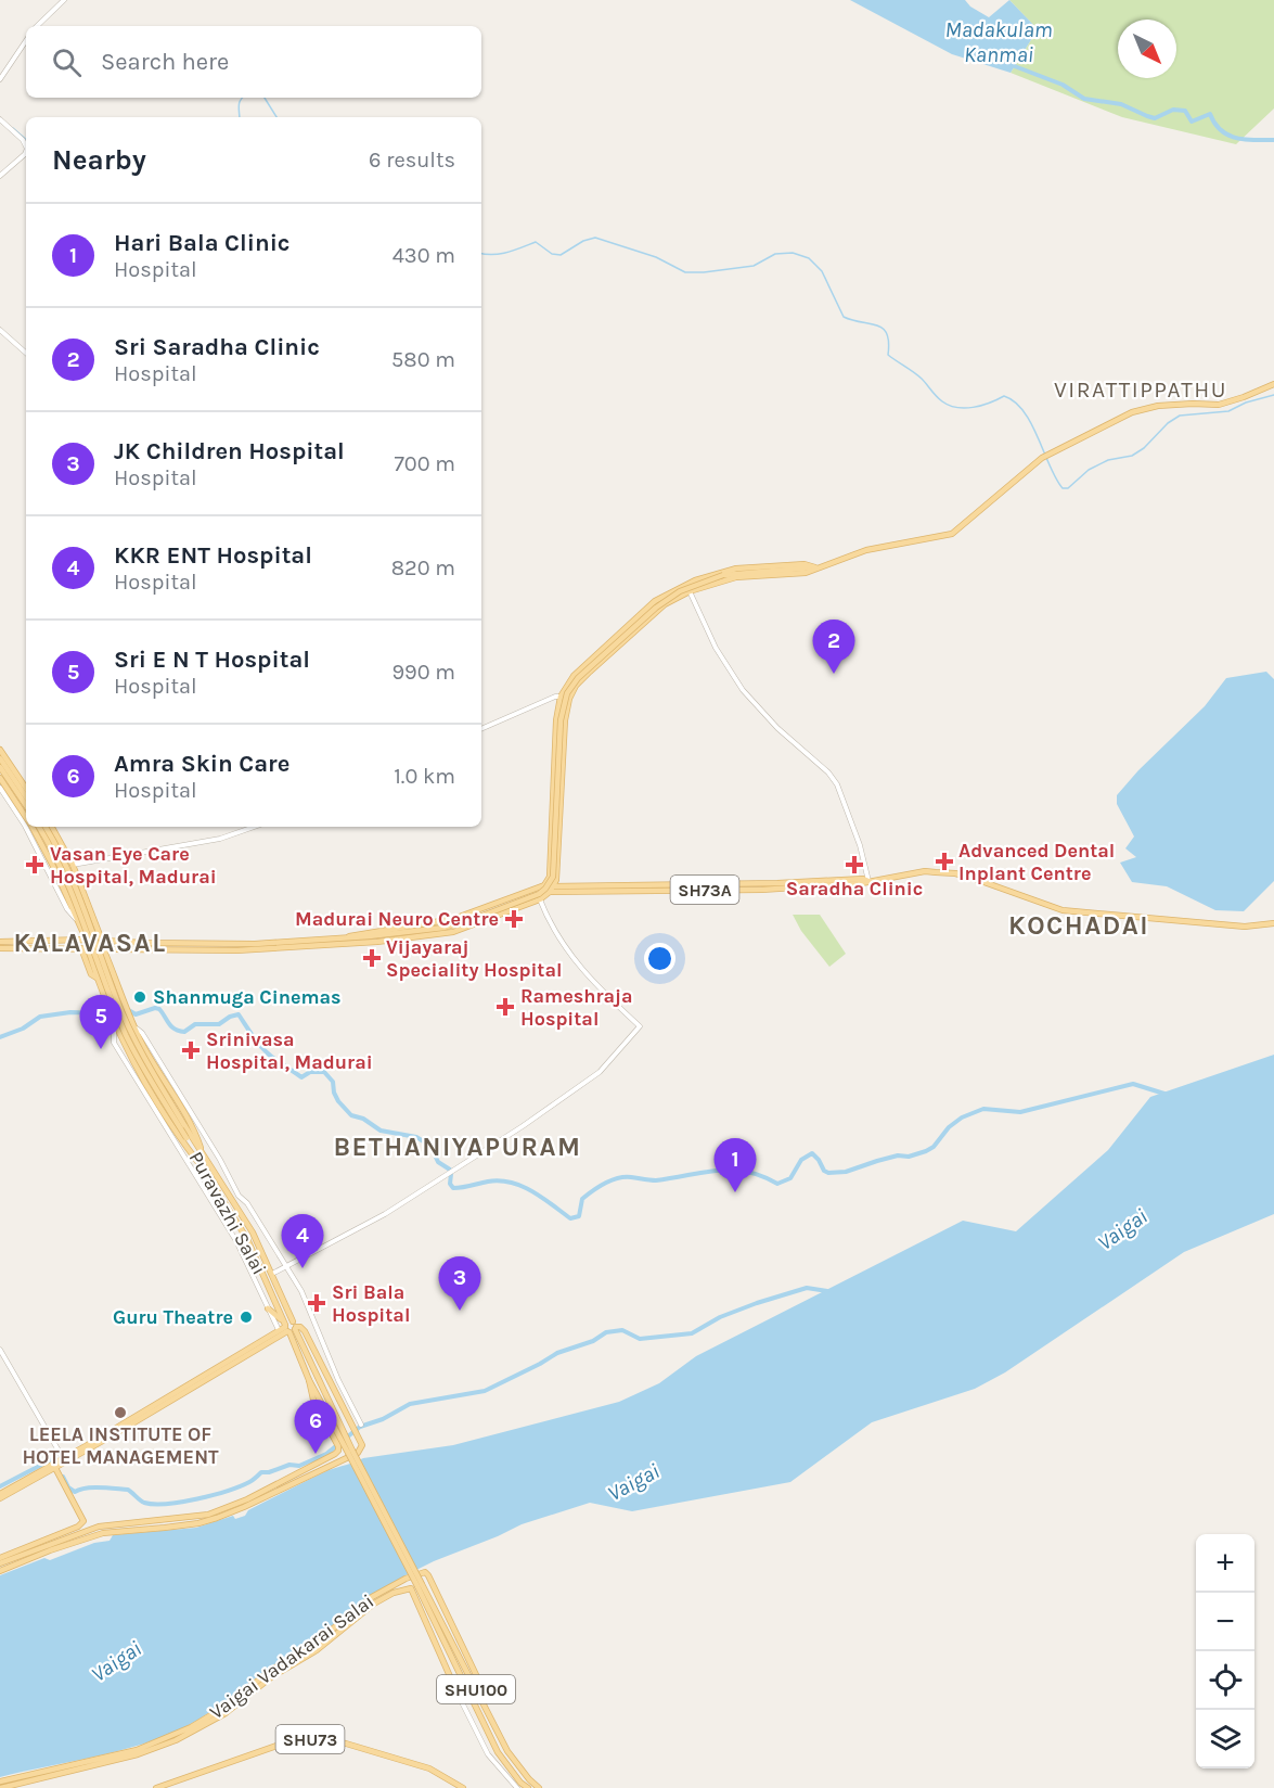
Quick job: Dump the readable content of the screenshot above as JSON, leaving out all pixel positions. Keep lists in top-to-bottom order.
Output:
{
  "streets": {
    "main road": [
      "SH73A",
      "Puravazhi Salai",
      "Vaigai Vadakarai Salai",
      "SHU100",
      "SHU73"
    ]
  },
  "crossings": [
    ["Puravazhi Salai", "SHU100"],
    ["Vaigai Vadakarai Salai", "SHU100"]
  ],
  "districts": [
    "VIRATTIPPATHU",
    "KOCHADAI",
    "KALAVASAL",
    "BETHANIYAPURAM"
  ],
  "water": ["Madakulam Kanmai", "Vaigai"],
  "places": {
    "health": [
      "Advanced Dental Inplant Centre",
      "Vasan Eye Care Hospital, Madurai",
      "Saradha Clinic",
      "Madurai Neuro Centre",
      "Vijayaraj Speciality Hospital",
      "Rameshraja Hospital",
      "Srinivasa Hospital, Madurai",
      "Sri Bala Hospital"
    ],
    "other": ["Shanmuga Cinemas", "Guru Theatre", "LEELA INSTITUTE OF HOTEL MANAGEMENT"]
  },
  "north": "bottom right",
  "page": {
    "search": "Search here",
    "heading": ["Nearby", "6 results"],
    "list": [
      {
        "mark": "1",
        "name": "Hari Bala Clinic",
        "note": "Hospital",
        "value": "430 m"
      },
      {
        "mark": "2",
        "name": "Sri Saradha Clinic",
        "note": "Hospital",
        "value": "580 m"
      },
      {
        "mark": "3",
        "name": "JK Children Hospital",
        "note": "Hospital",
        "value": "700 m"
      },
      {
        "mark": "4",
        "name": "KKR ENT Hospital",
        "note": "Hospital",
        "value": "820 m"
      },
      {
        "mark": "5",
        "name": "Sri E N T Hospital",
        "note": "Hospital",
        "value": "990 m"
      },
      {
        "mark": "6",
        "name": "Amra Skin Care",
        "note": "Hospital",
        "value": "1.0 km"
      }
    ],
    "pins": [
      "2",
      "5",
      "1",
      "4",
      "3",
      "6"
    ],
    "map_buttons": ["+", "−"]
  }
}
